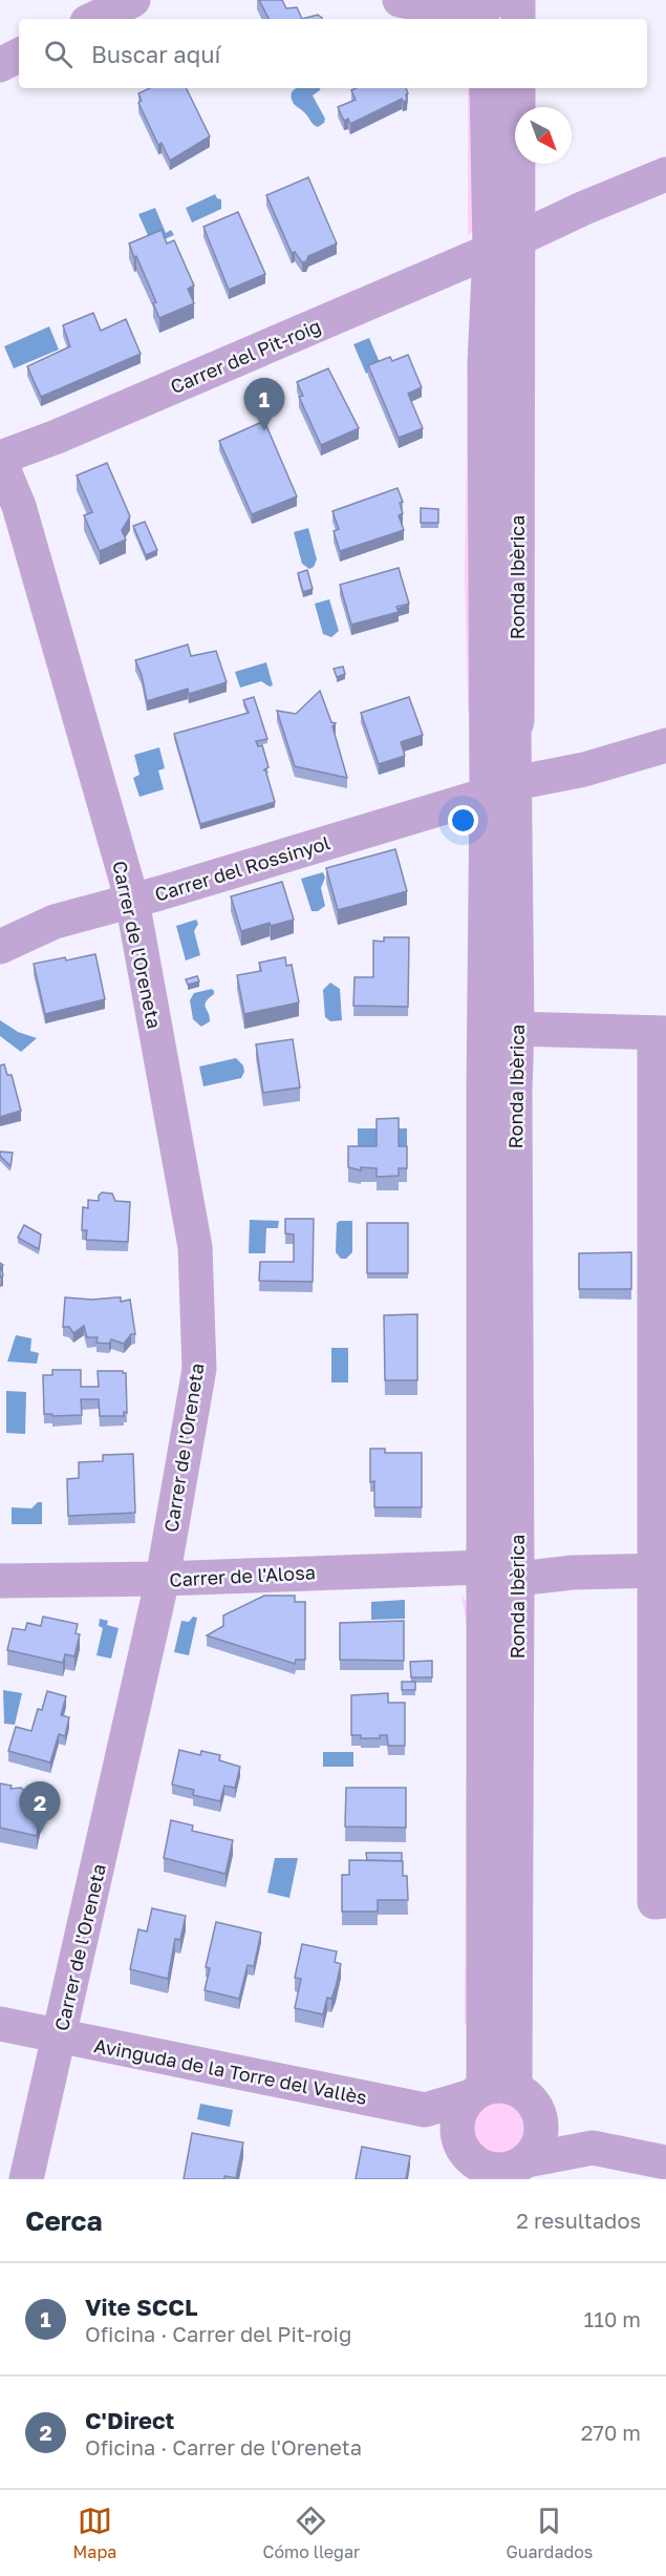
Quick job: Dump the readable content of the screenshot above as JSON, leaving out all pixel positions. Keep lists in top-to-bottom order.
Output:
{
  "streets": {
    "street": [
      "Carrer del Pit-roig",
      "Ronda Ibèrica",
      "Carrer del Rossinyol",
      "Carrer de l'Oreneta",
      "Carrer de l'Alosa",
      "Avinguda de la Torre del Vallès"
    ]
  },
  "crossings": [
    ["Carrer del Pit-roig", "Ronda Ibèrica"],
    ["Carrer del Pit-roig", "Carrer de l'Oreneta"],
    ["Ronda Ibèrica", "Carrer del Rossinyol"],
    ["Ronda Ibèrica", "Carrer de l'Alosa"],
    ["Ronda Ibèrica", "Avinguda de la Torre del Vallès"],
    ["Carrer del Rossinyol", "Carrer de l'Oreneta"],
    ["Carrer de l'Oreneta", "Carrer de l'Alosa"],
    ["Carrer de l'Oreneta", "Avinguda de la Torre del Vallès"]
  ],
  "north": "bottom right",
  "page": {
    "search": "Buscar aquí",
    "pins": ["1", "2"],
    "heading": ["Cerca", "2 resultados"],
    "list": [
      {
        "mark": "1",
        "name": "Vite SCCL",
        "note": "Oficina · Carrer del Pit-roig",
        "value": "110 m"
      },
      {
        "mark": "2",
        "name": "C'Direct",
        "note": "Oficina · Carrer de l'Oreneta",
        "value": "270 m"
      }
    ],
    "nav": ["Mapa", "Cómo llegar", "Guardados"]
  }
}
